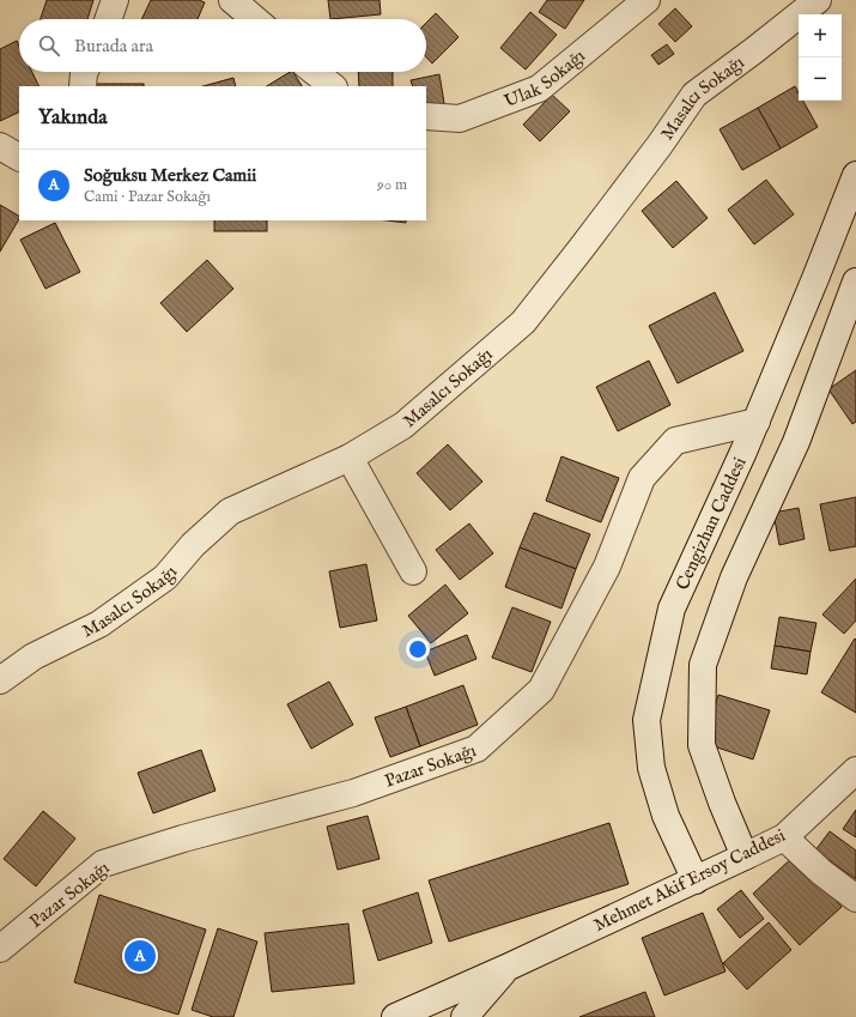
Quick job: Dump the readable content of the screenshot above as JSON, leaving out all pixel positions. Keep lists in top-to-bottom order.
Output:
{
  "streets": {
    "street": [
      "Ulak Sokağı",
      "Masalcı Sokağı",
      "Cengizhan Caddesi",
      "Pazar Sokağı",
      "Mehmet Akif Ersoy Caddesi"
    ]
  },
  "crossings": [
    ["Cengizhan Caddesi", "Pazar Sokağı"],
    ["Cengizhan Caddesi", "Mehmet Akif Ersoy Caddesi"]
  ],
  "page": {
    "map_buttons": ["+", "−"],
    "search": "Burada ara",
    "heading": "Yakında",
    "list": [
      {
        "mark": "A",
        "name": "Soğuksu Merkez Camii",
        "note": "Cami · Pazar Sokağı",
        "value": "90 m"
      }
    ],
    "pins": "A"
  }
}
